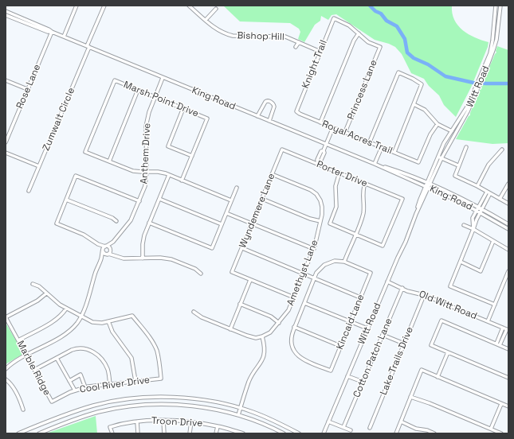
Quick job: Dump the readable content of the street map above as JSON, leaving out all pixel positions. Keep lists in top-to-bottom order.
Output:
{
  "streets": {
    "street": [
      "Bishop Hill",
      "Knight Trail",
      "Rose Lane",
      "Witt Road",
      "Princess Lane",
      "King Road",
      "Marsh Point Drive",
      "Zumwalt Circle",
      "Royal Acres Trail",
      "Anthem Drive",
      "Porter Drive",
      "Wyndemere Lane",
      "Amethyst Lane",
      "Old Witt Road",
      "Kincaid Lane",
      "Cotton Patch Lane",
      "Lake Trails Drive",
      "Marble Ridge",
      "Cool River Drive",
      "Troon Drive"
    ]
  },
  "crossings": [
    ["Bishop Hill", "Knight Trail"],
    ["Knight Trail", "Princess Lane"],
    ["Knight Trail", "Royal Acres Trail"],
    ["Rose Lane", "King Road"],
    ["Witt Road", "King Road"],
    ["Witt Road", "Old Witt Road"],
    ["Princess Lane", "Royal Acres Trail"],
    ["King Road", "Zumwalt Circle"],
    ["King Road", "Anthem Drive"],
    ["Marsh Point Drive", "Anthem Drive"],
    ["Porter Drive", "Wyndemere Lane"],
    ["Wyndemere Lane", "Amethyst Lane"],
    ["Old Witt Road", "Cotton Patch Lane"],
    ["Old Witt Road", "Lake Trails Drive"],
    ["Marble Ridge", "Cool River Drive"]
  ]
}
